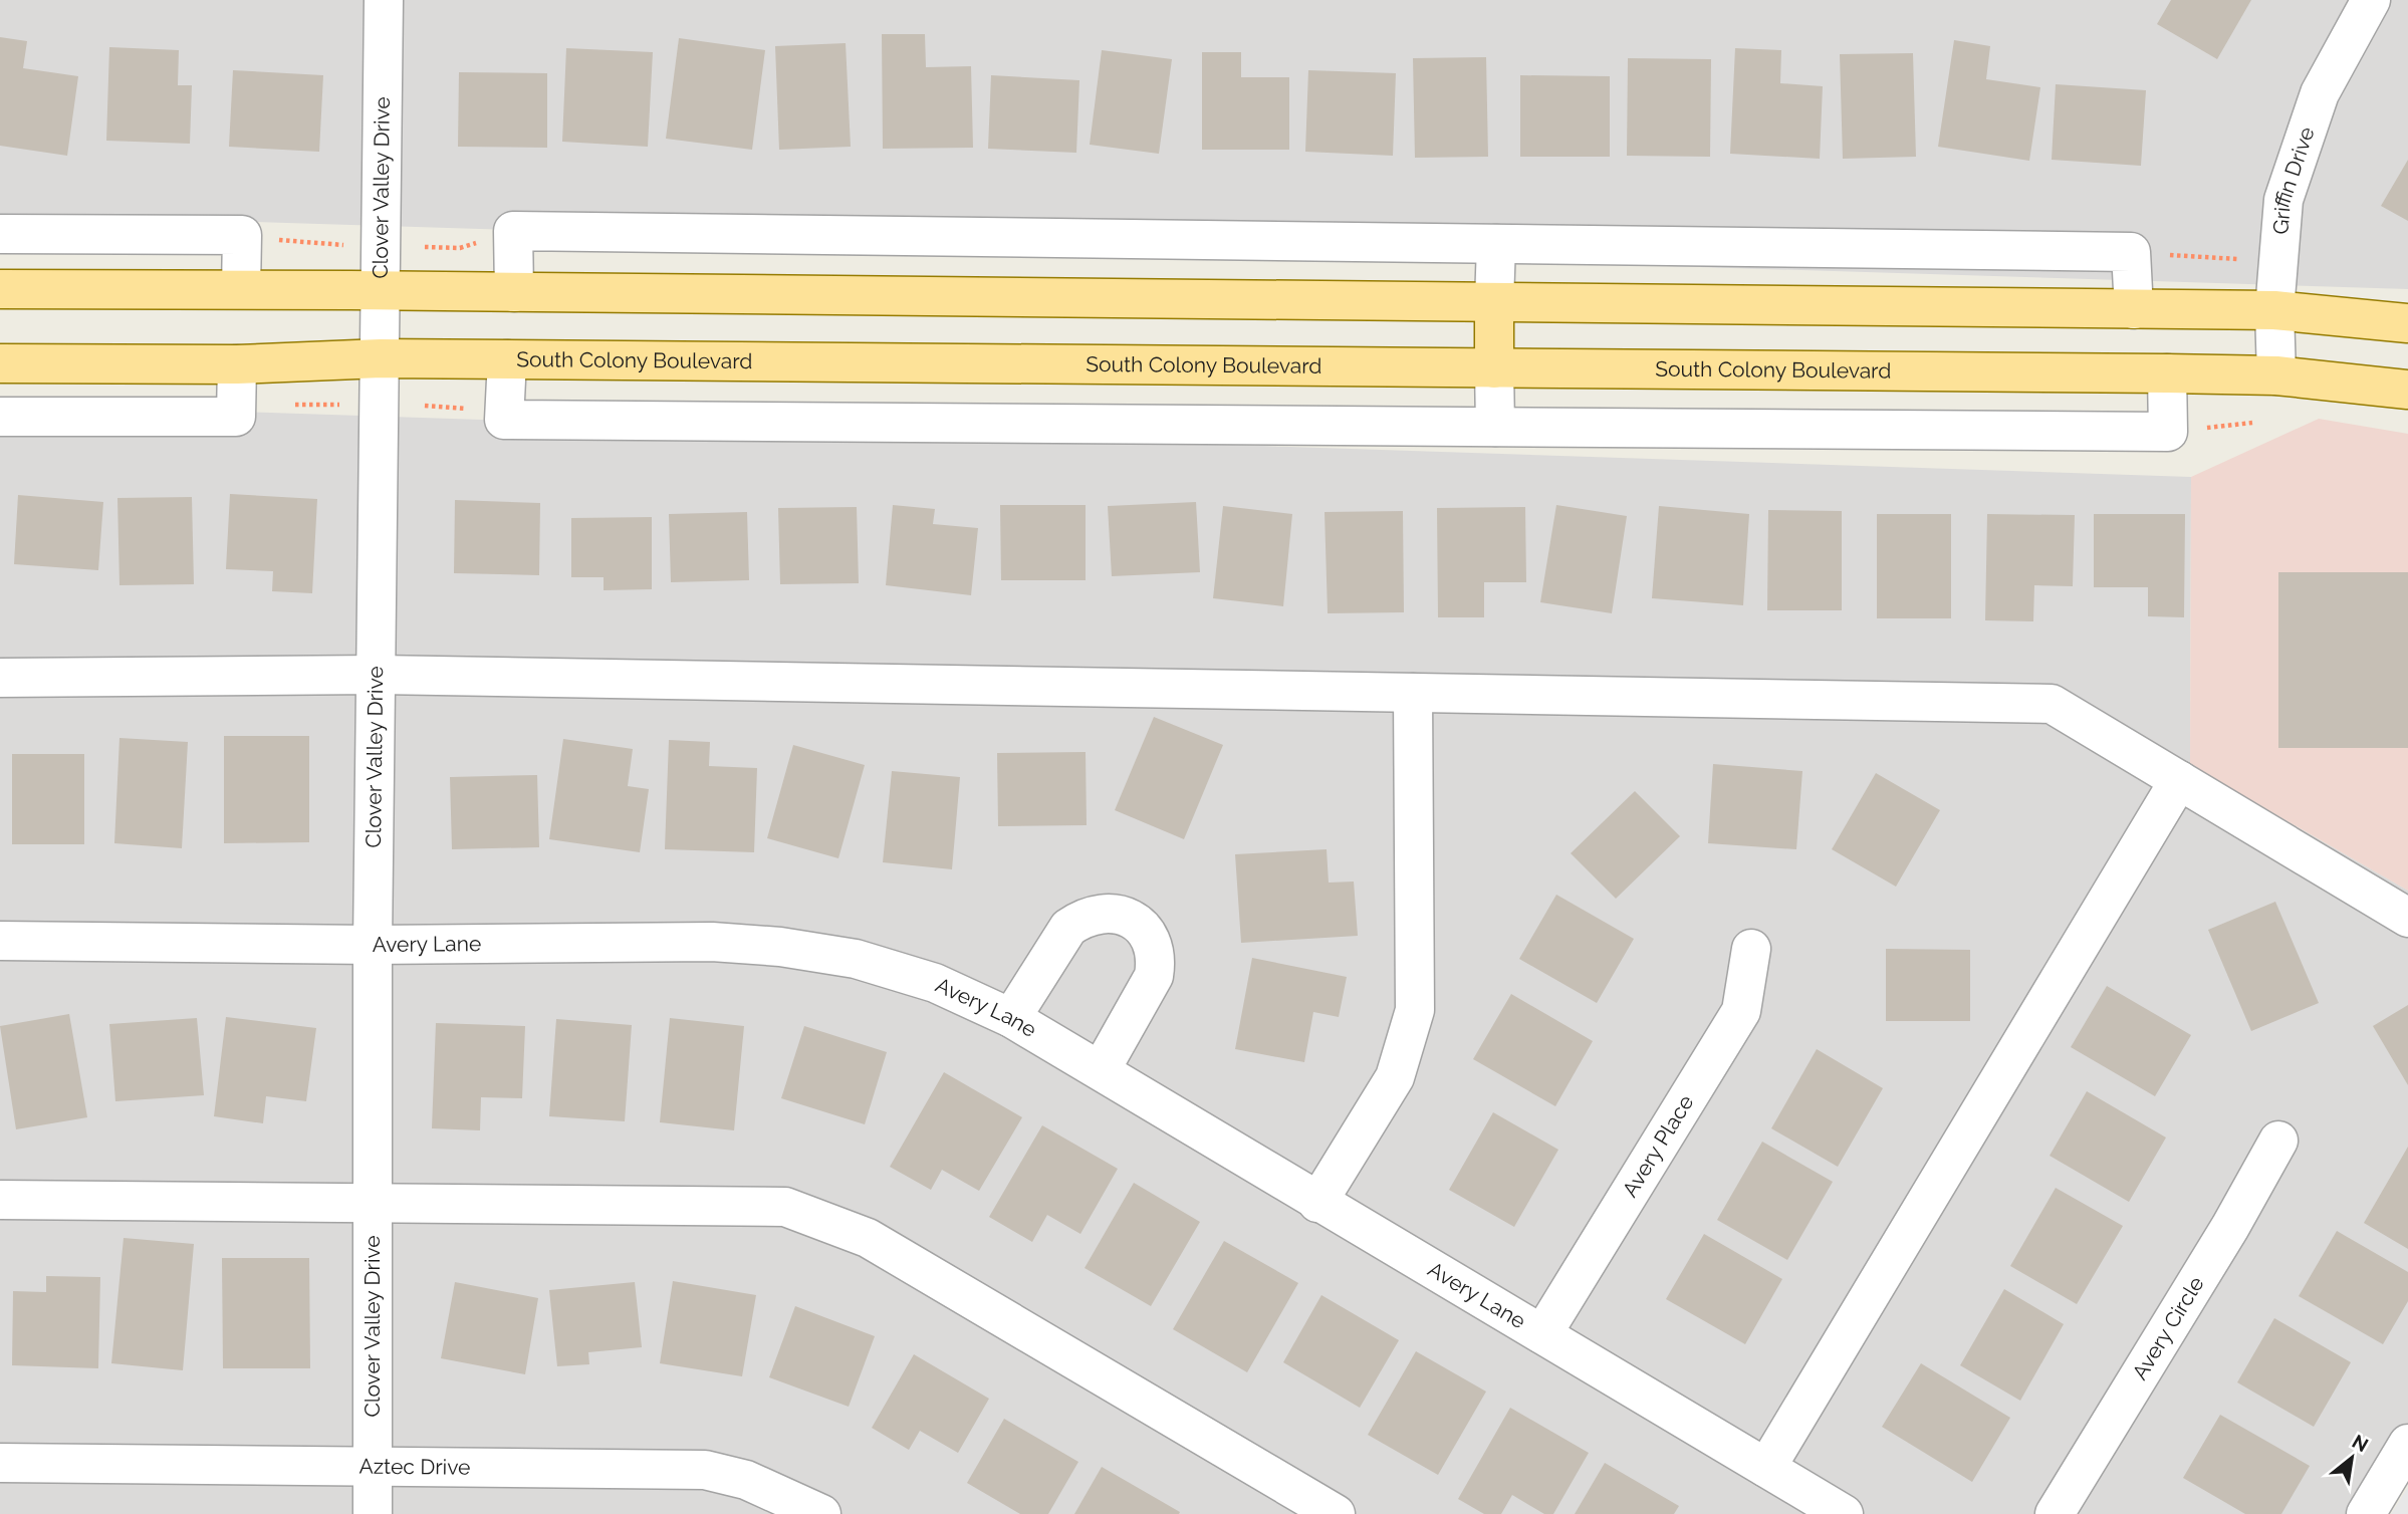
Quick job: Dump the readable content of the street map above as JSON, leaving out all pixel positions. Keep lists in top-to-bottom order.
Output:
{
  "streets": {
    "main road": ["South Colony Boulevard"],
    "street": [
      "Griffin Drive",
      "Clover Valley Drive",
      "Avery Lane",
      "Avery Place",
      "Avery Circle",
      "Aztec Drive"
    ]
  },
  "crossings": [
    ["Griffin Drive", "South Colony Boulevard"],
    ["Clover Valley Drive", "South Colony Boulevard"],
    ["Clover Valley Drive", "Avery Lane"],
    ["Clover Valley Drive", "Aztec Drive"],
    ["Avery Lane", "Avery Place"]
  ],
  "north": "top right"
}
